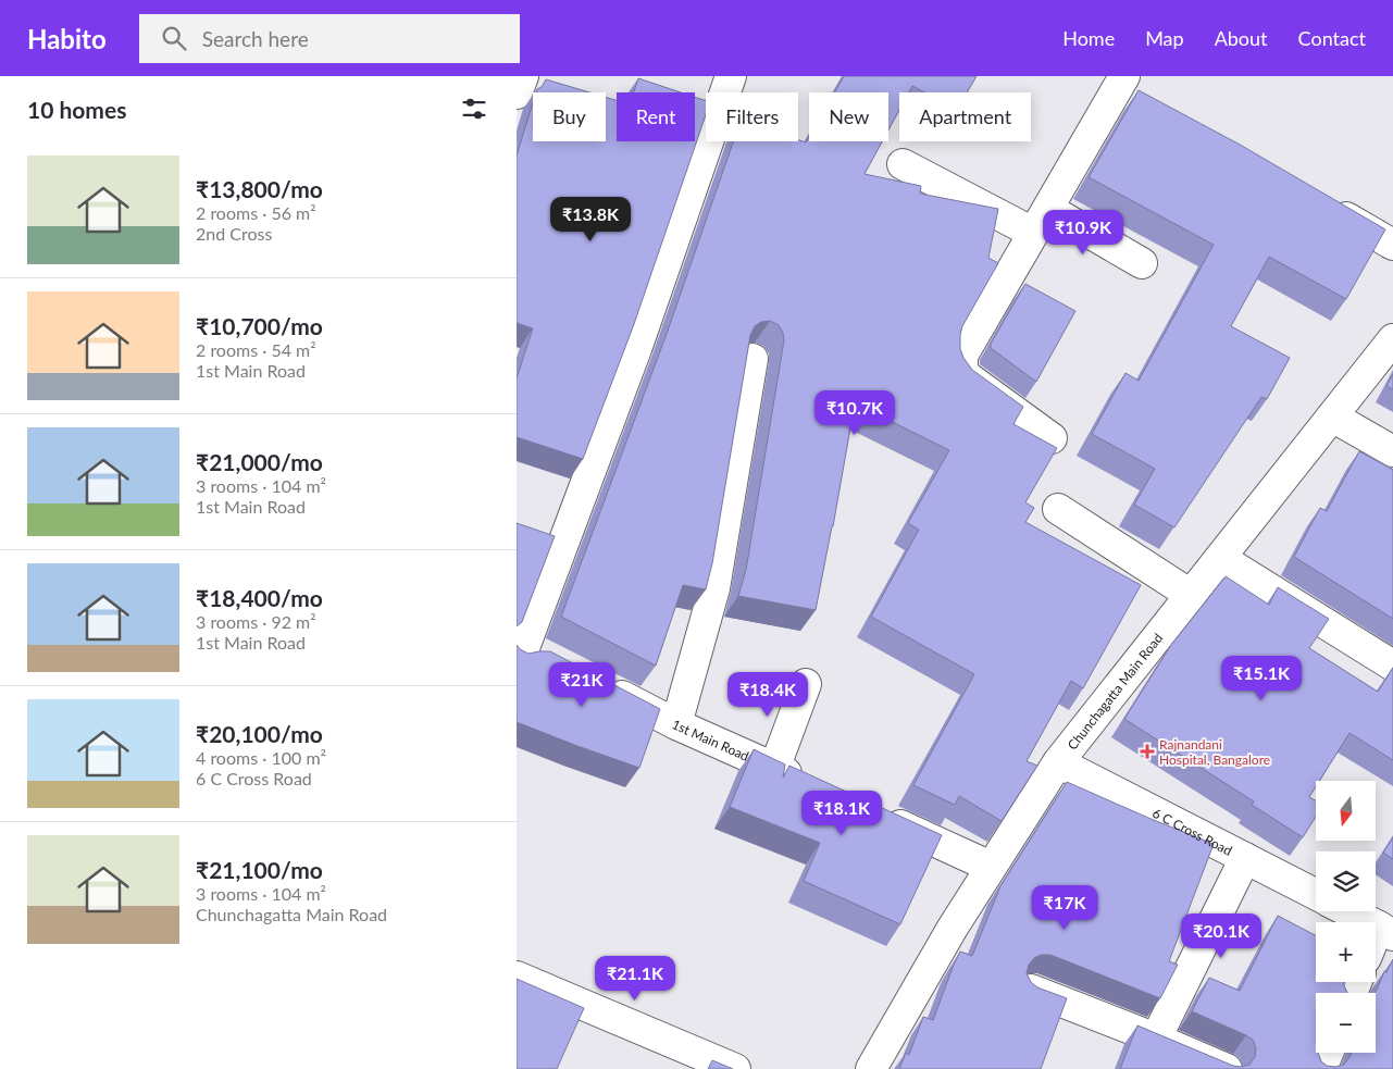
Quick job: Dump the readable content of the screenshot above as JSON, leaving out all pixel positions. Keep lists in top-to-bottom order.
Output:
{
  "streets": {
    "street": ["Chunchagatta Main Road", "1st Main Road", "6 C Cross Road"]
  },
  "crossings": [
    ["Chunchagatta Main Road", "6 C Cross Road"]
  ],
  "places": {
    "health": ["Rajnandani Hospital, Bangalore"]
  },
  "north": "bottom",
  "page": {
    "header": "Habito",
    "search": "Search here",
    "nav": [
      "Home",
      "Map",
      "About",
      "Contact"
    ],
    "heading": "10 homes",
    "chip": [
      "Buy",
      "Rent",
      "Filters",
      "New",
      "Apartment"
    ],
    "list": [
      {
        "name": "₹13,800/mo",
        "note": "2 rooms · 56 m² · 2nd Cross"
      },
      {
        "name": "₹10,700/mo",
        "note": "2 rooms · 54 m² · 1st Main Road"
      },
      {
        "name": "₹21,000/mo",
        "note": "3 rooms · 104 m² · 1st Main Road"
      },
      {
        "name": "₹18,400/mo",
        "note": "3 rooms · 92 m² · 1st Main Road"
      },
      {
        "name": "₹20,100/mo",
        "note": "4 rooms · 100 m² · 6 C Cross Road"
      },
      {
        "name": "₹21,100/mo",
        "note": "3 rooms · 104 m² · Chunchagatta Main Road"
      }
    ],
    "price": [
      "₹13.8K",
      "₹10.9K",
      "₹10.7K",
      "₹15.1K",
      "₹21K",
      "₹18.4K",
      "₹18.1K",
      "₹17K",
      "₹20.1K",
      "₹21.1K"
    ],
    "map_buttons": ["+", "−"]
  }
}
